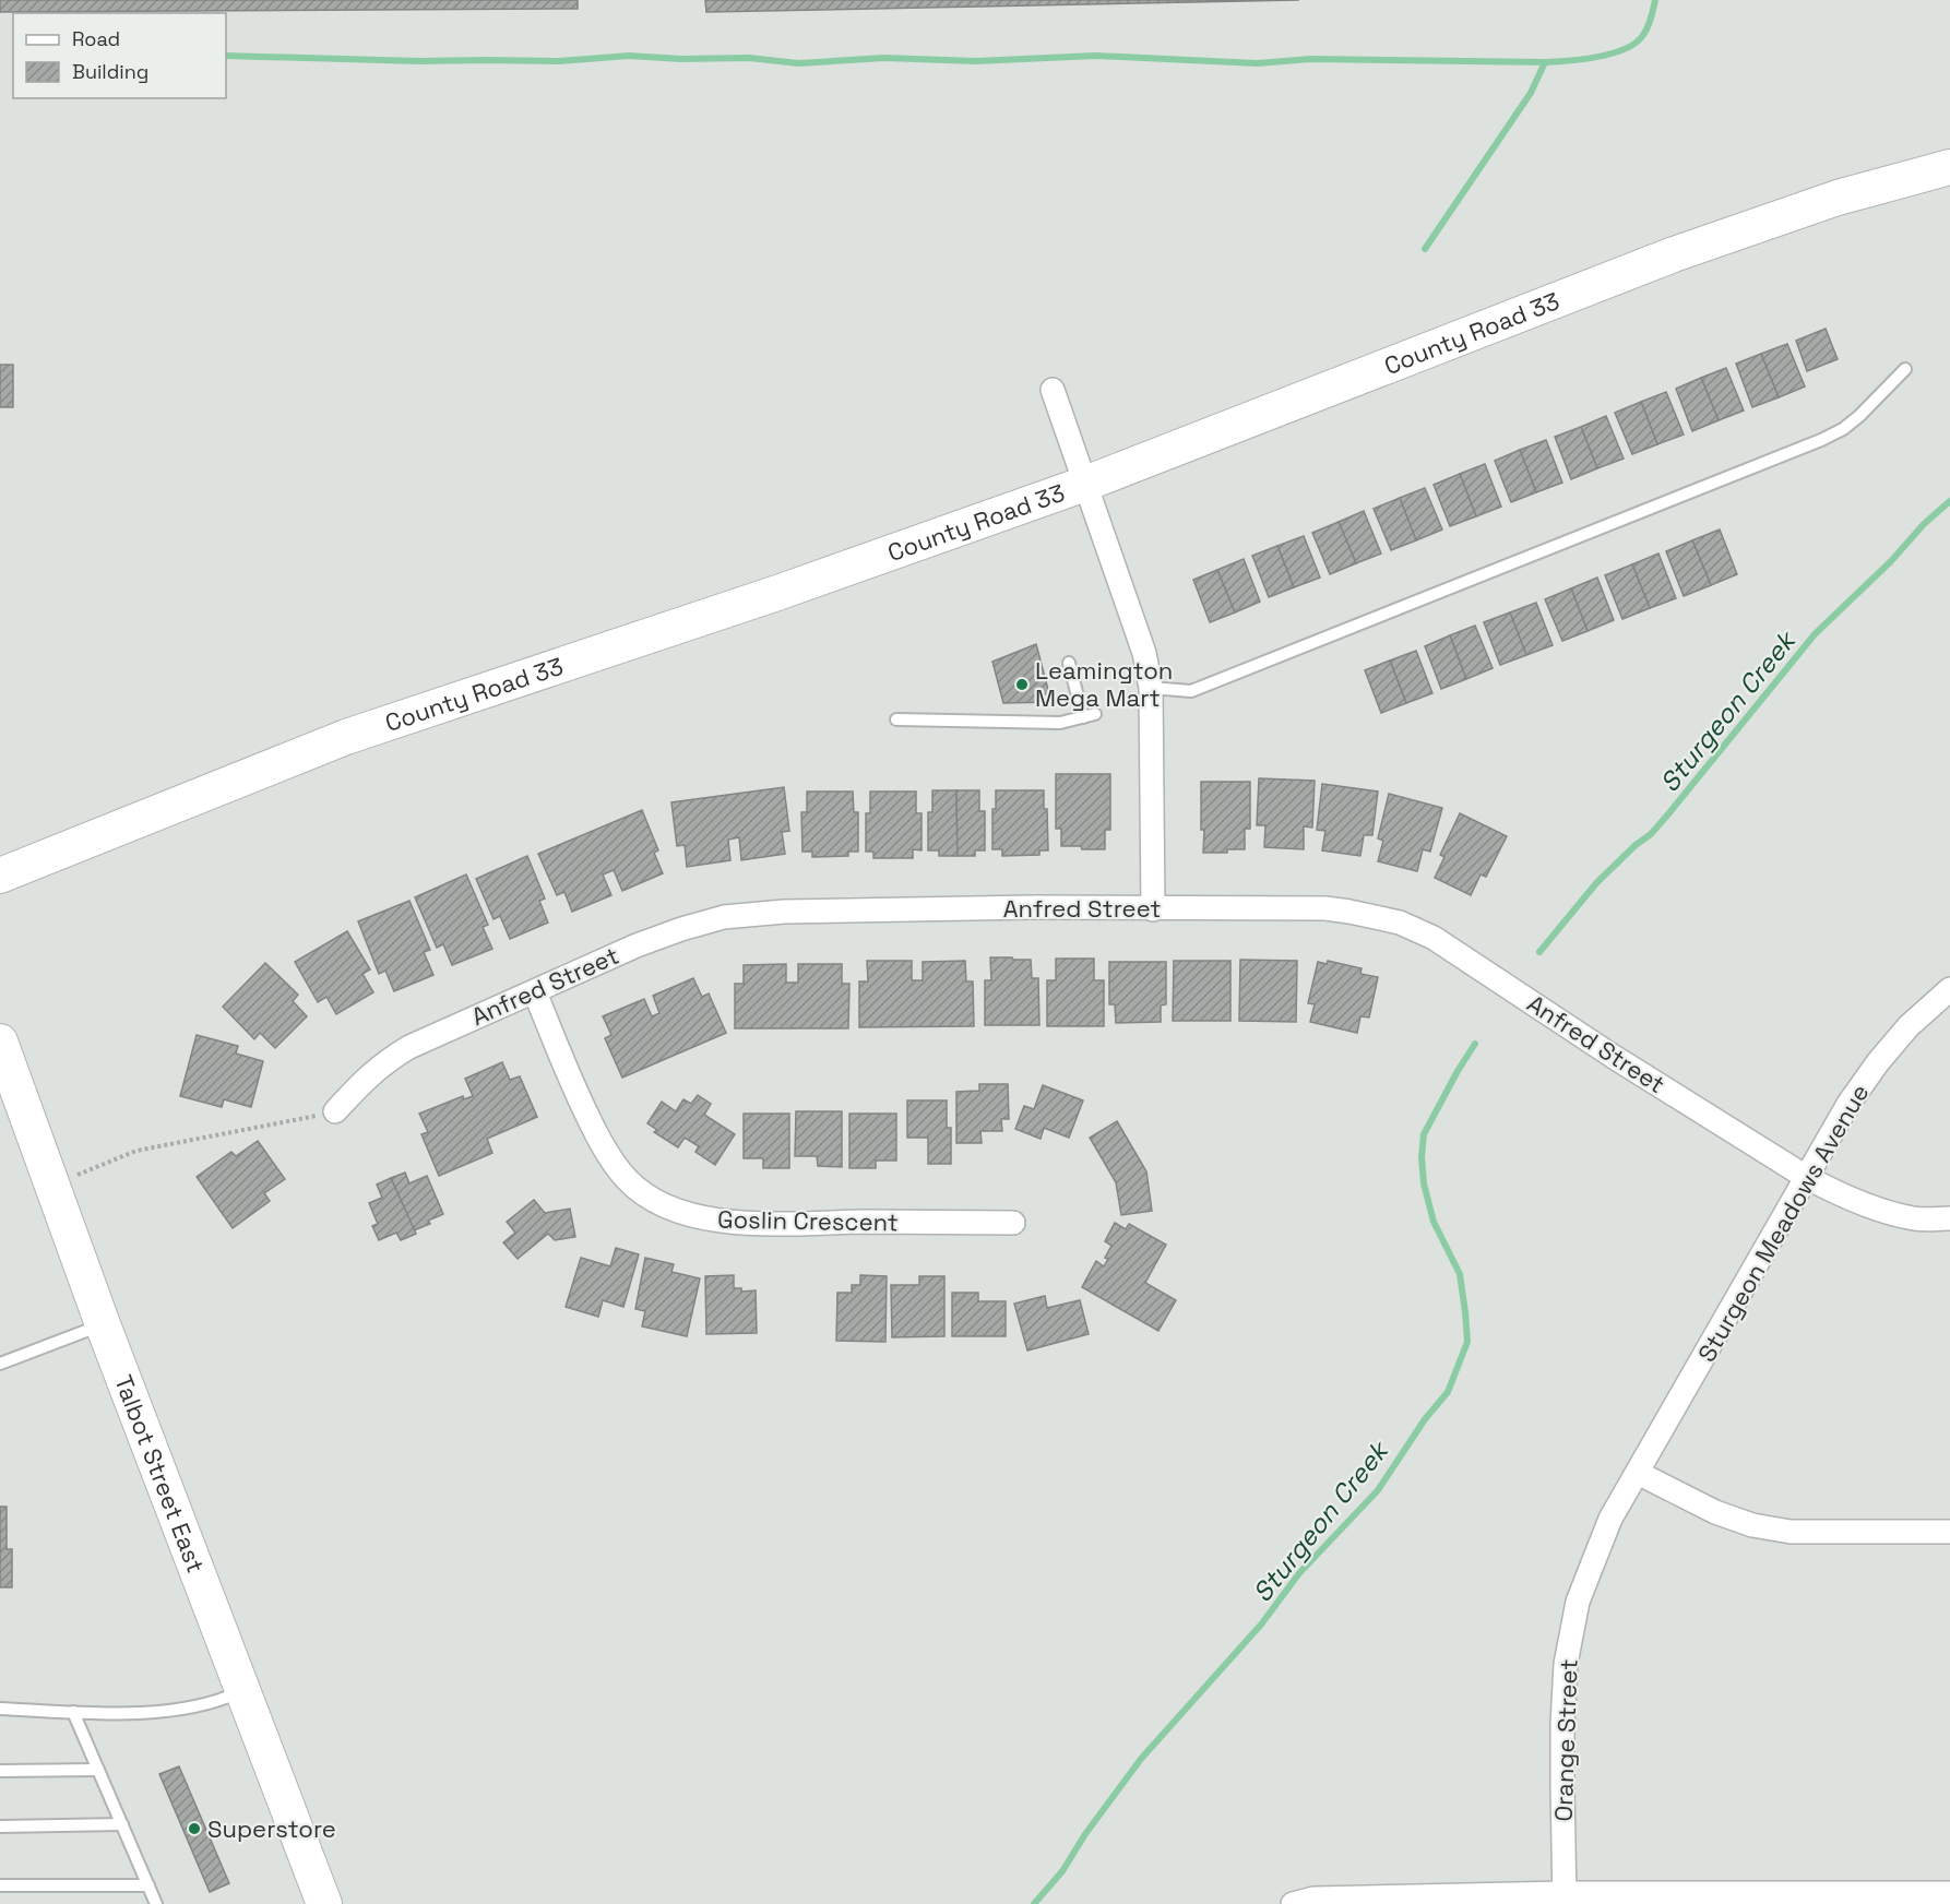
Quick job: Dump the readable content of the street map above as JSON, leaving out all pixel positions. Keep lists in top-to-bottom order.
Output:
{
  "streets": {
    "main road": ["County Road 33", "Talbot Street East"],
    "street": [
      "Anfred Street",
      "Goslin Crescent",
      "Sturgeon Meadows Avenue",
      "Orange Street"
    ]
  },
  "crossings": [
    ["Anfred Street", "Goslin Crescent"],
    ["Anfred Street", "Sturgeon Meadows Avenue"],
    ["Sturgeon Meadows Avenue", "Orange Street"]
  ],
  "water": ["Sturgeon Creek"],
  "places": ["Leamington Mega Mart", "Superstore"],
  "legend": ["Road", "Building"]
}
